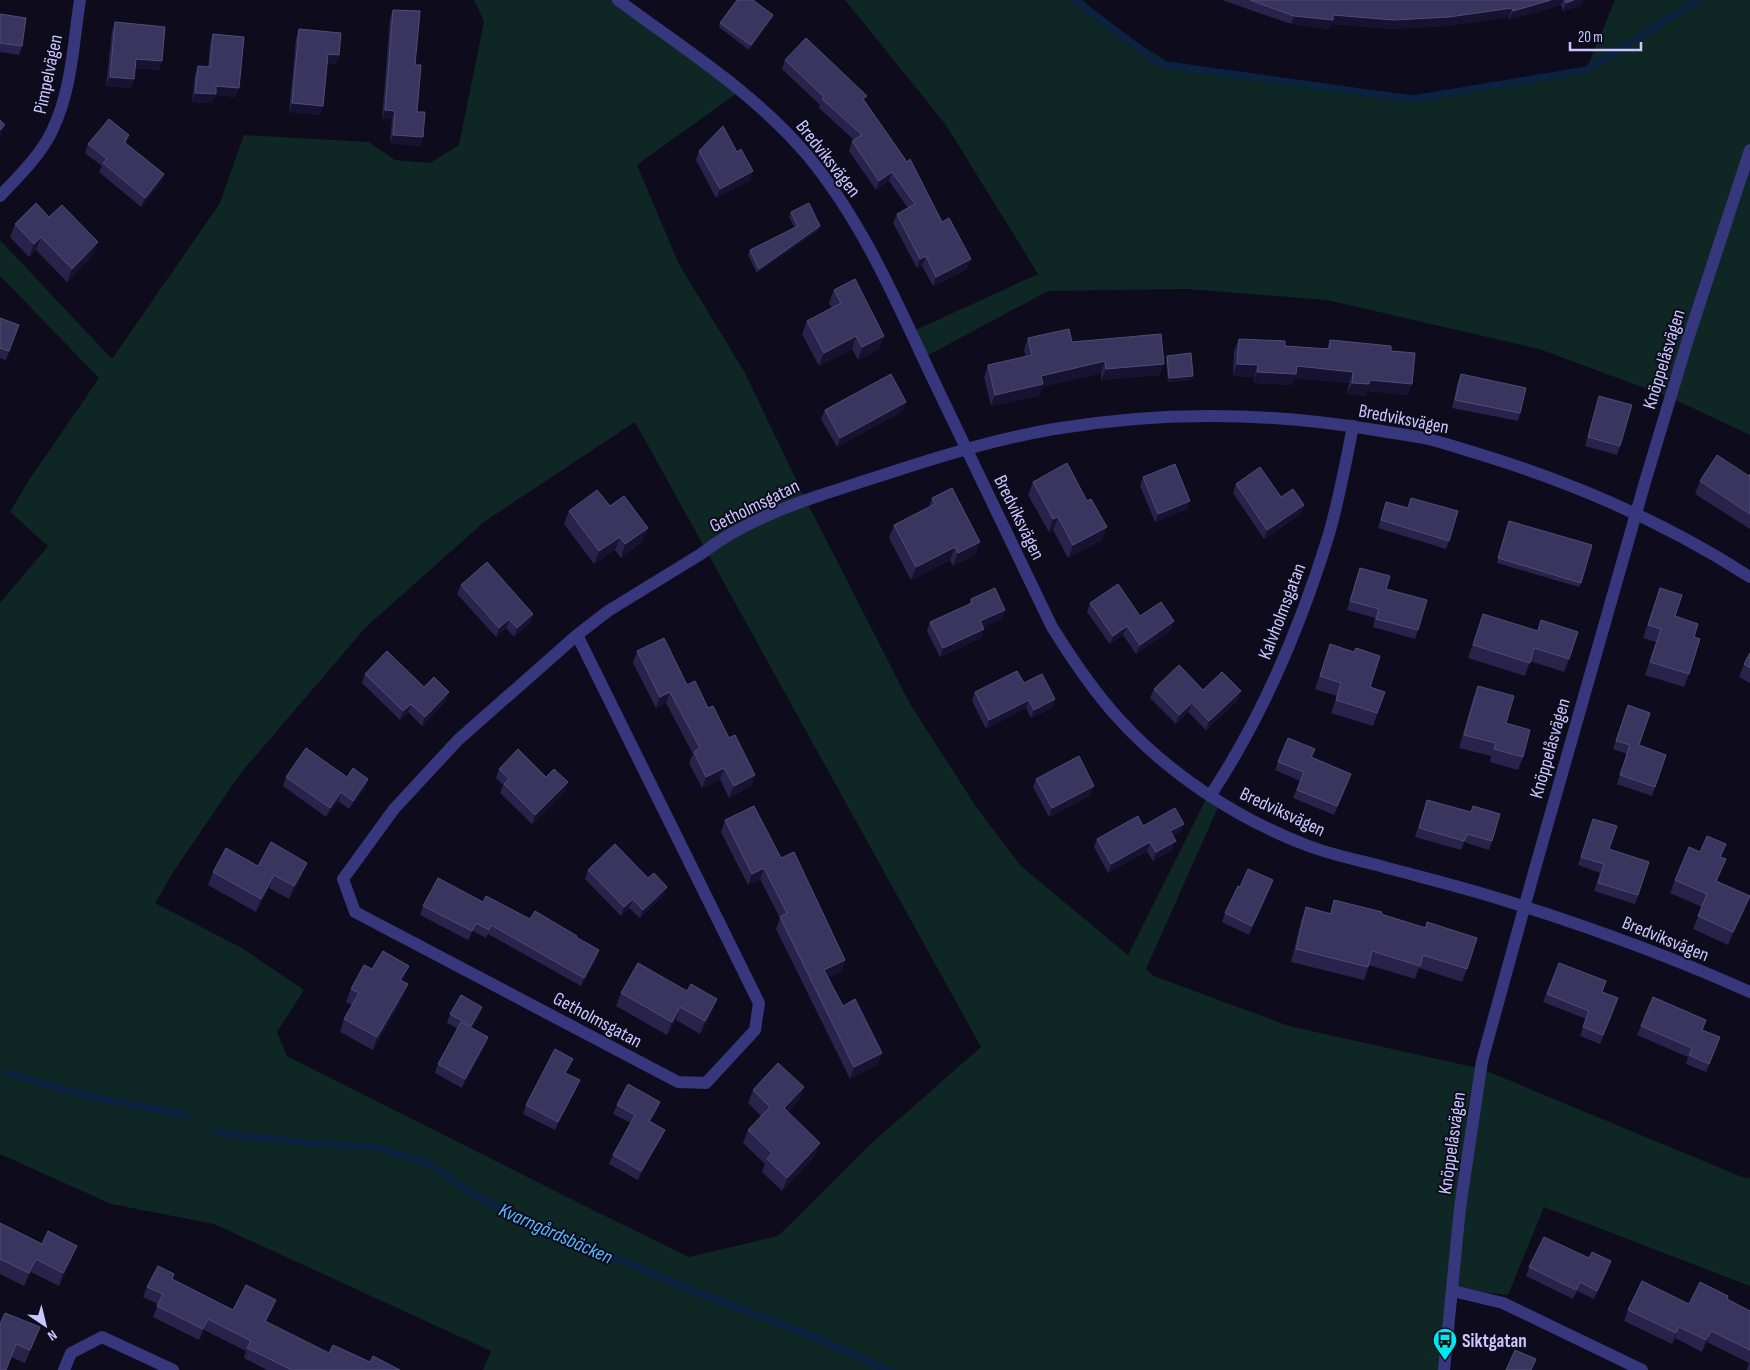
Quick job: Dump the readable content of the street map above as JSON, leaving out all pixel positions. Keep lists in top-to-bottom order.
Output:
{
  "streets": {
    "street": [
      "Pimpelvägen",
      "Bredviksvägen",
      "Knöppelåsvägen",
      "Getholmsgatan",
      "Kalvholmsgatan"
    ]
  },
  "crossings": [
    ["Bredviksvägen", "Knöppelåsvägen"],
    ["Bredviksvägen", "Getholmsgatan"],
    ["Bredviksvägen", "Kalvholmsgatan"]
  ],
  "water": ["Kvarngårdsbäcken"],
  "places": {
    "bus stop": ["Siktgatan"]
  },
  "scale_bar": "20 m",
  "north": "bottom right"
}
